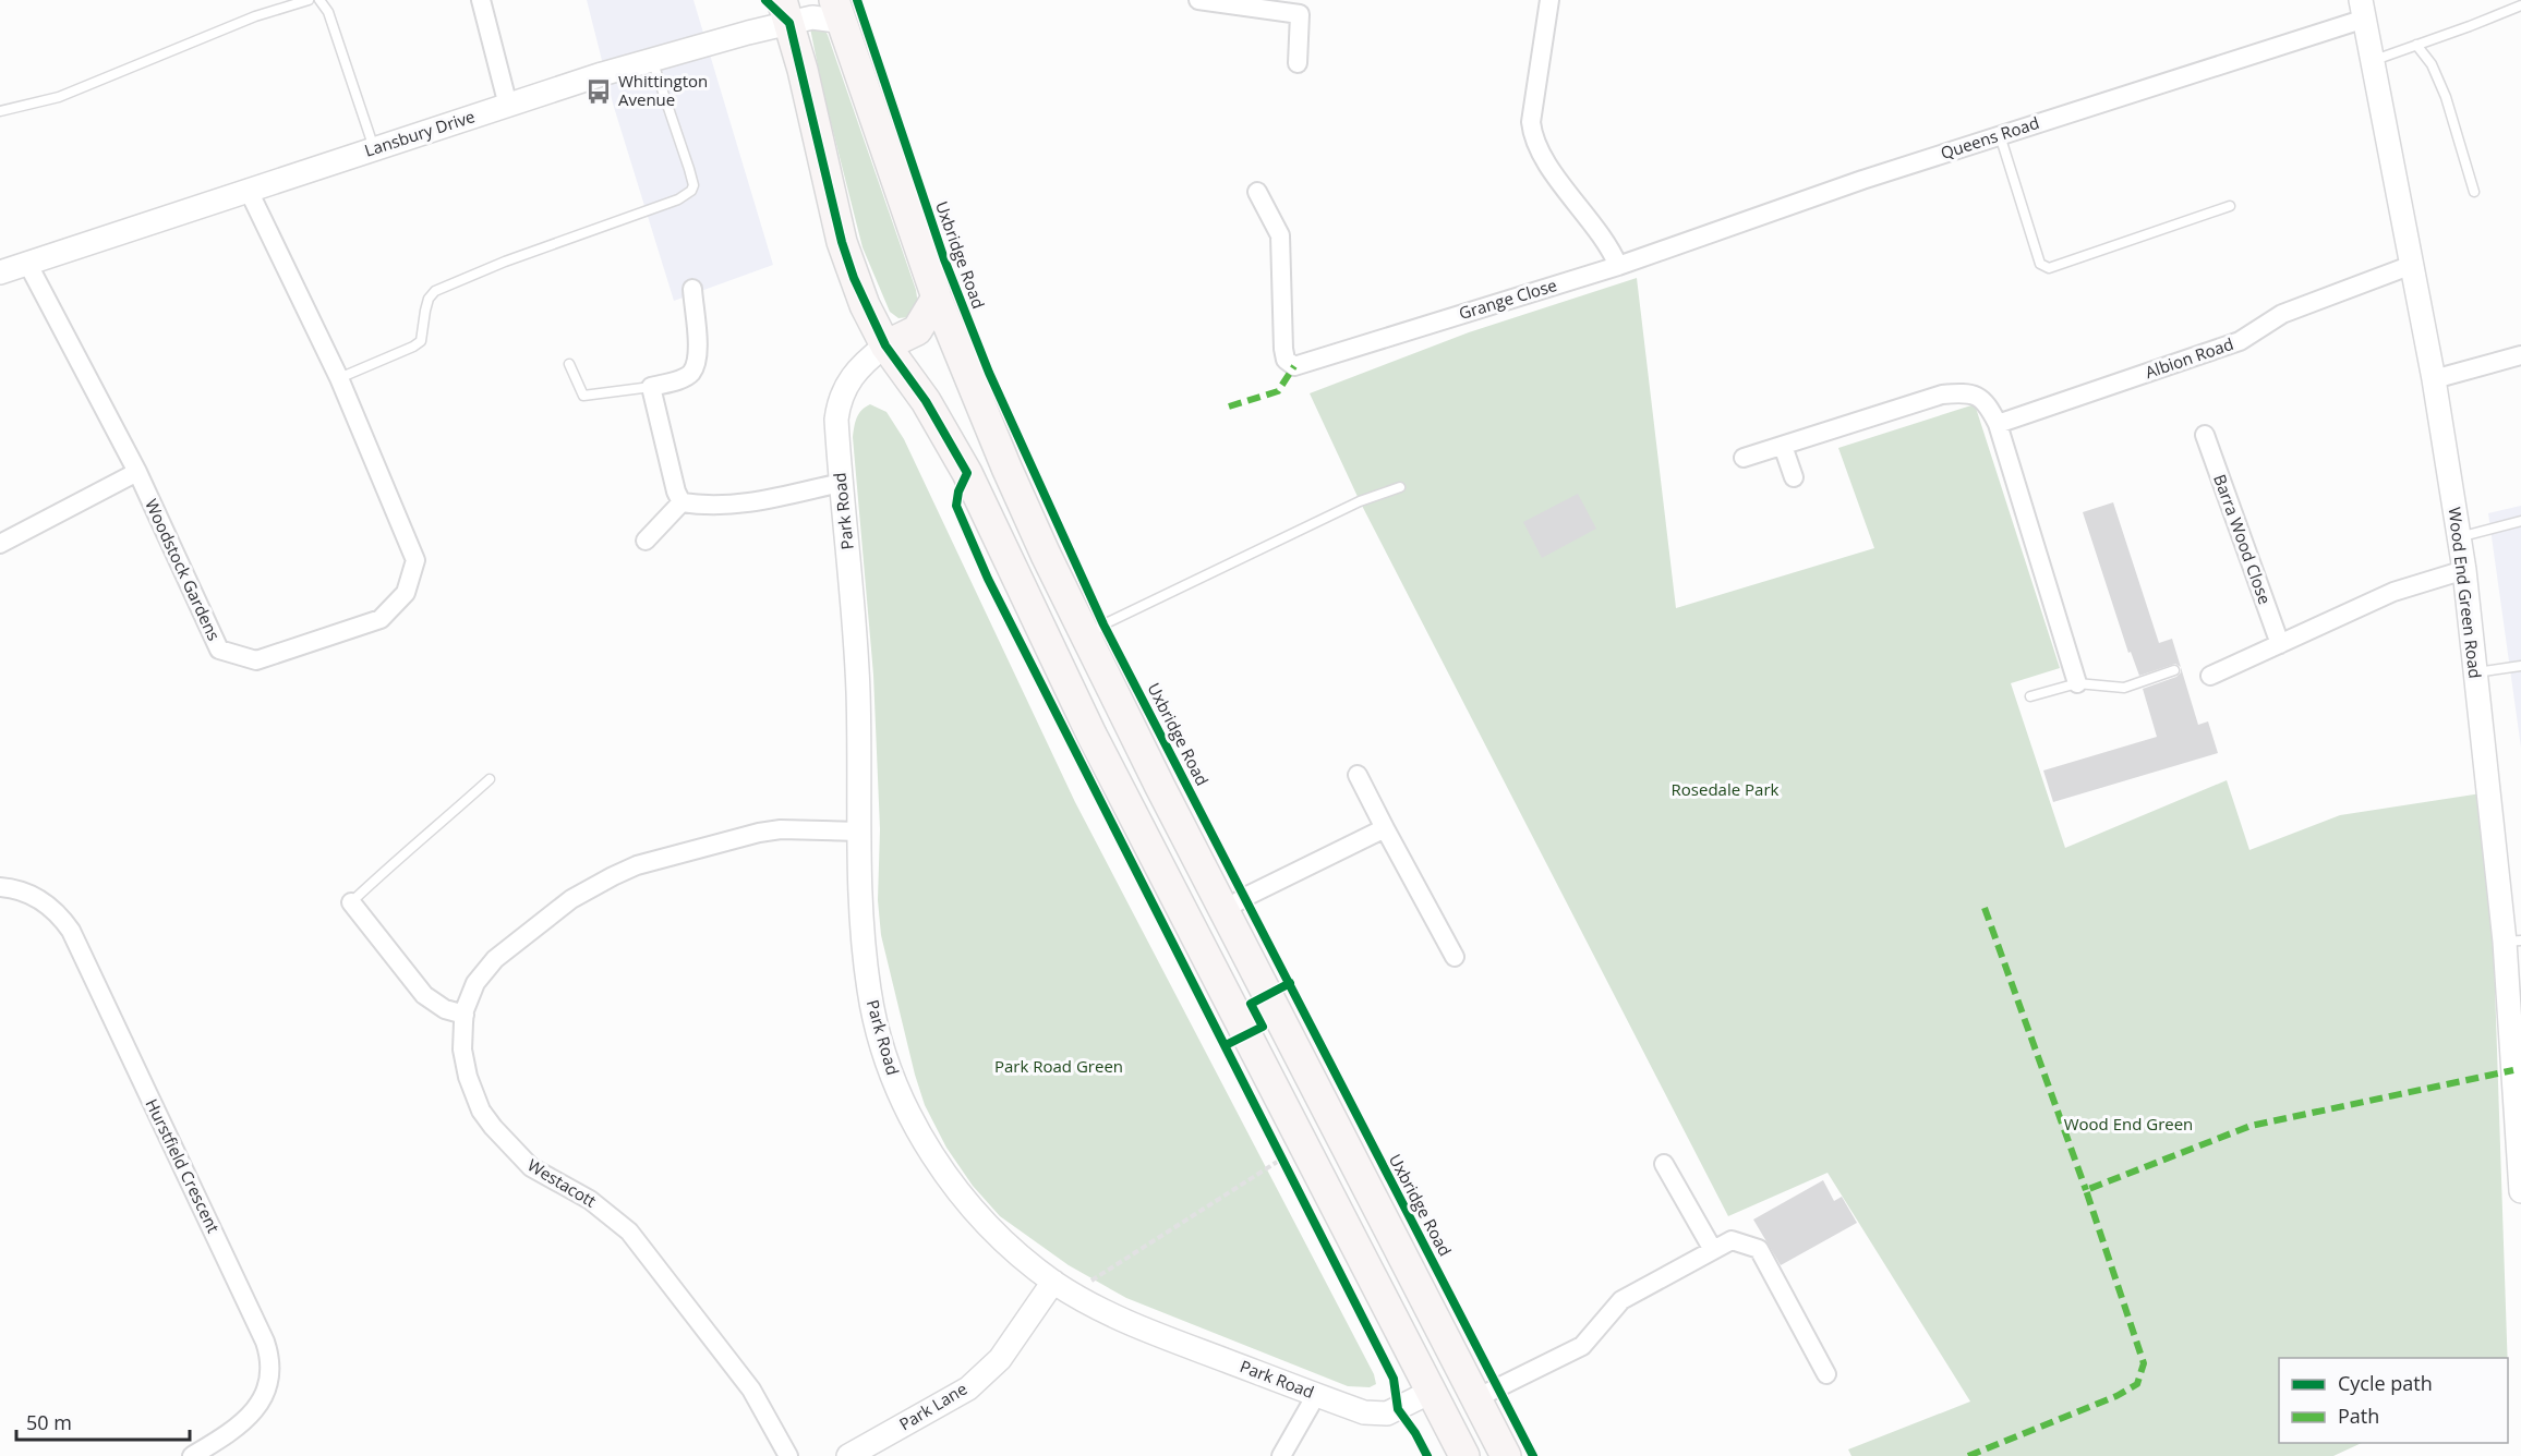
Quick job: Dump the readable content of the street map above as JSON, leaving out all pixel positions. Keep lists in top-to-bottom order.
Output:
{
  "streets": {
    "street": [
      "Lansbury Drive",
      "Queens Road",
      "Grange Close",
      "Albion Road",
      "Park Road",
      "Barra Wood Close",
      "Woodstock Gardens",
      "Wood End Green Road",
      "Hurstfield Crescent",
      "Westacott",
      "Park Lane"
    ],
    "cycle path": ["Uxbridge Road"]
  },
  "crossings": [
    ["Lansbury Drive", "Woodstock Gardens"],
    ["Queens Road", "Grange Close"],
    ["Queens Road", "Wood End Green Road"],
    ["Albion Road", "Wood End Green Road"],
    ["Park Road", "Westacott"],
    ["Park Road", "Park Lane"]
  ],
  "parks": ["Rosedale Park", "Park Road Green", "Wood End Green"],
  "places": {
    "bus stop": ["Whittington Avenue"]
  },
  "legend": ["Cycle path", "Path"],
  "scale_bar": "50 m"
}
